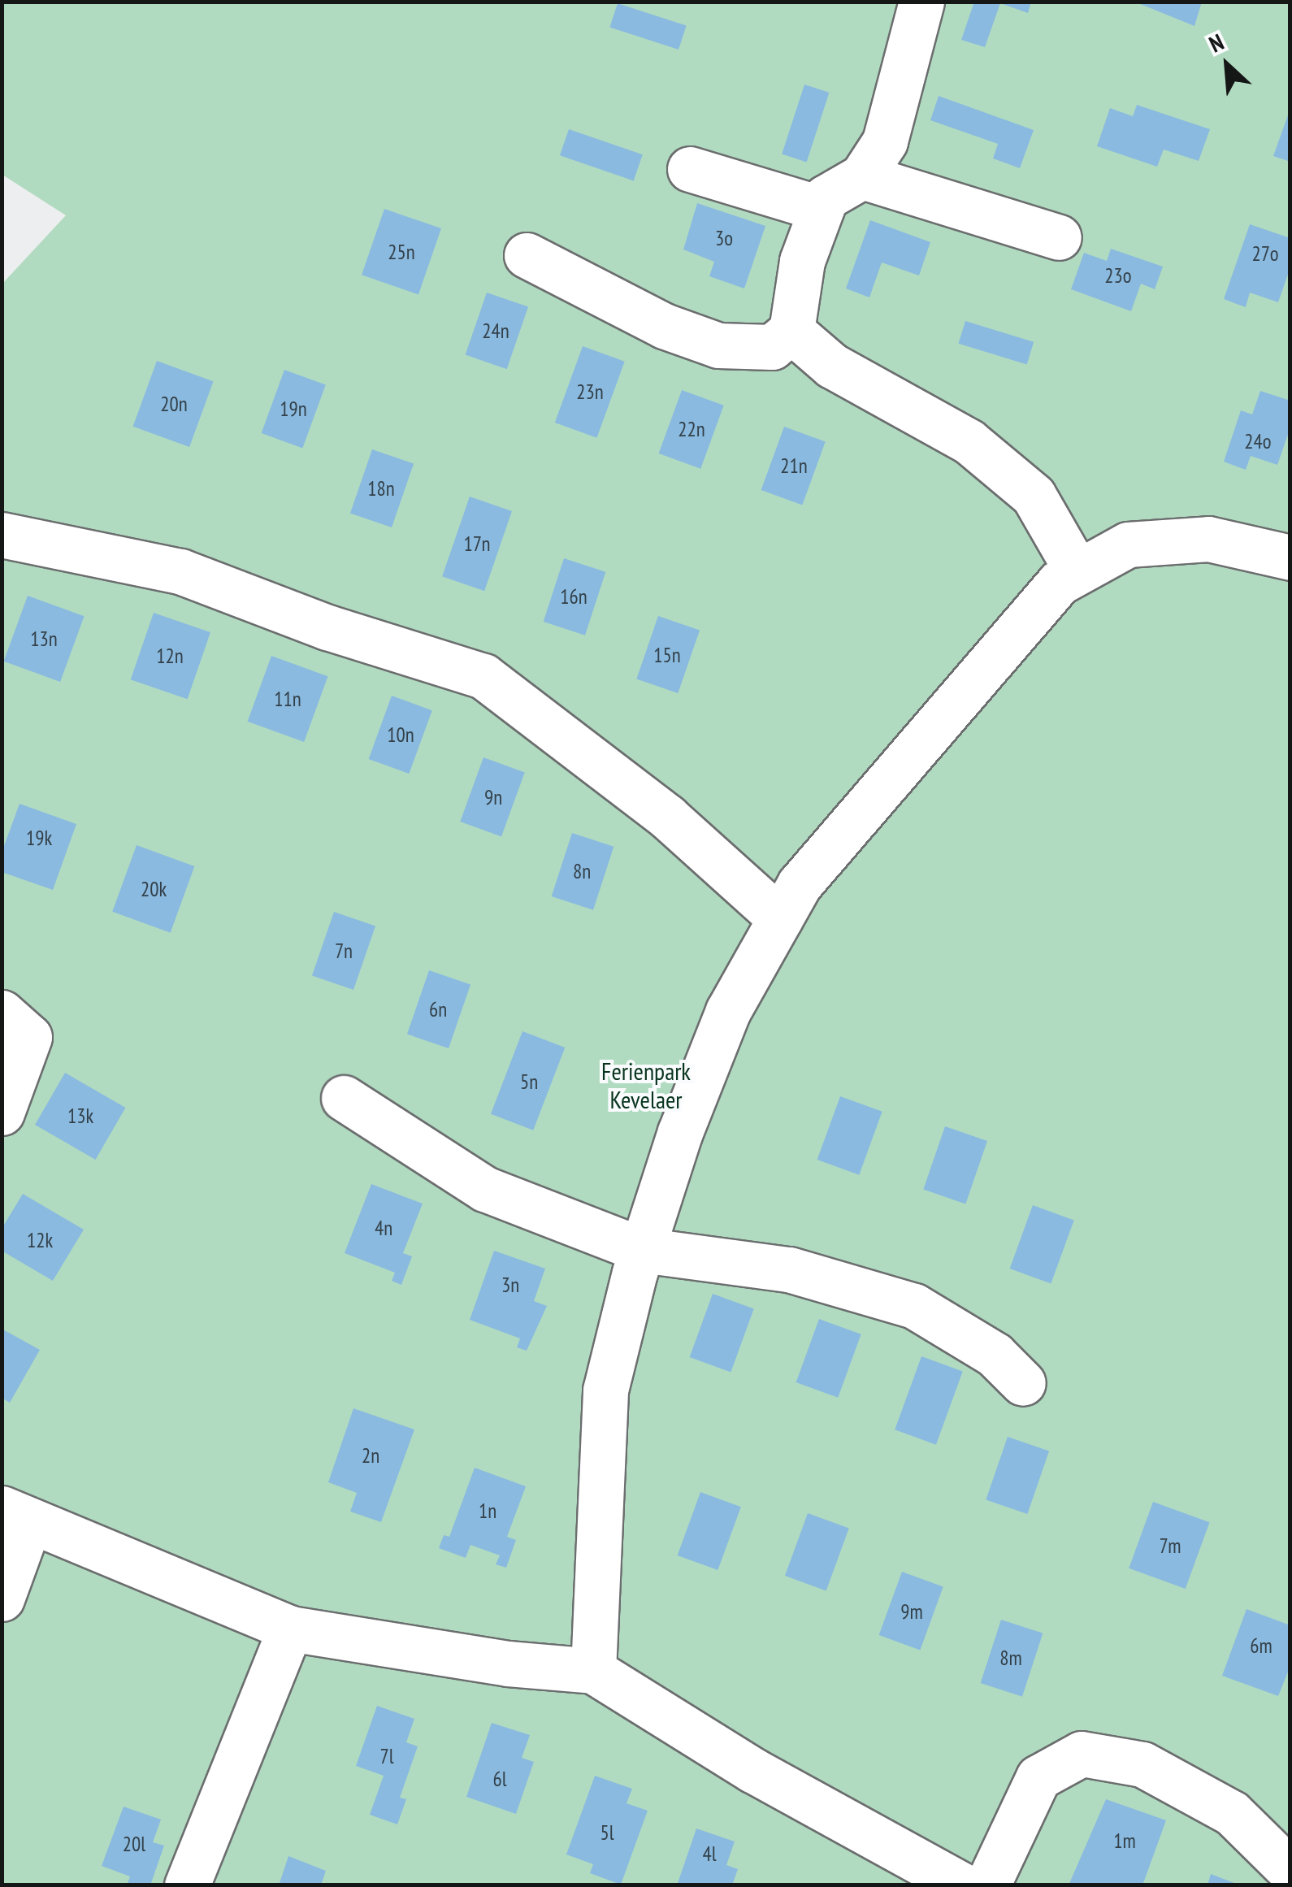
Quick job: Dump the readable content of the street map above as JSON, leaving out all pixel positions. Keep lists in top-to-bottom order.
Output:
{
  "parks": ["Ferienpark Kevelaer"],
  "house_numbers": [
    "3o",
    "25n",
    "27o",
    "23o",
    "24n",
    "23n",
    "20n",
    "19n",
    "22n",
    "24o",
    "21n",
    "18n",
    "17n",
    "16n",
    "13n",
    "15n",
    "12n",
    "11n",
    "10n",
    "9n",
    "19k",
    "8n",
    "20k",
    "7n",
    "6n",
    "5n",
    "13k",
    "4n",
    "12k",
    "3n",
    "2n",
    "1n",
    "7m",
    "9m",
    "6m",
    "8m",
    "7l",
    "6l",
    "5l",
    "1m",
    "20l",
    "4l"
  ],
  "north": "top left"
}
